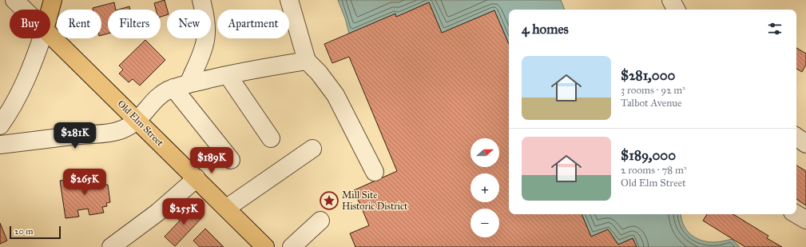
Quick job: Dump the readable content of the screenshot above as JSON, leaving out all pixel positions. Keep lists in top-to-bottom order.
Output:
{
  "streets": {
    "main road": ["Old Elm Street"]
  },
  "places": {
    "place": ["Mill Site Historic District"]
  },
  "scale_bar": "20 m",
  "north": "right",
  "page": {
    "chip": [
      "Buy",
      "Rent",
      "Filters",
      "New",
      "Apartment"
    ],
    "heading": "4 homes",
    "list": [
      {
        "name": "$281,000",
        "note": "3 rooms · 92 m² · Talbot Avenue"
      },
      {
        "name": "$189,000",
        "note": "2 rooms · 78 m² · Old Elm Street"
      }
    ],
    "price": [
      "$281K",
      "$189K",
      "$265K",
      "$255K"
    ],
    "map_buttons": ["+", "−"],
    "scale": "20 m"
  }
}
